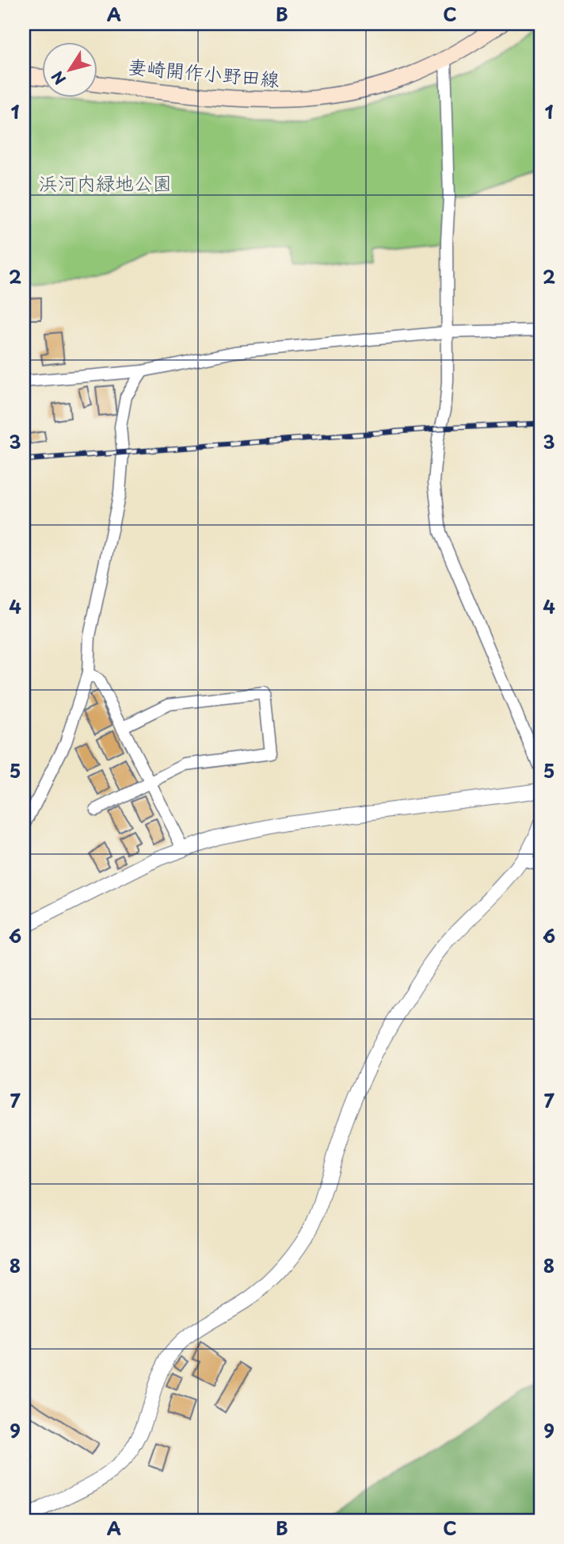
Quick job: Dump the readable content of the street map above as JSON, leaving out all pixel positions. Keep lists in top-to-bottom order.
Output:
{
  "streets": {
    "main road": ["妻崎開作小野田線"]
  },
  "parks": ["浜河内緑地公園"],
  "north": "bottom left",
  "grid": {
    "columns": ["A", "B", "C"],
    "rows": [
      "1",
      "2",
      "3",
      "4",
      "5",
      "6",
      "7",
      "8",
      "9"
    ]
  }
}
